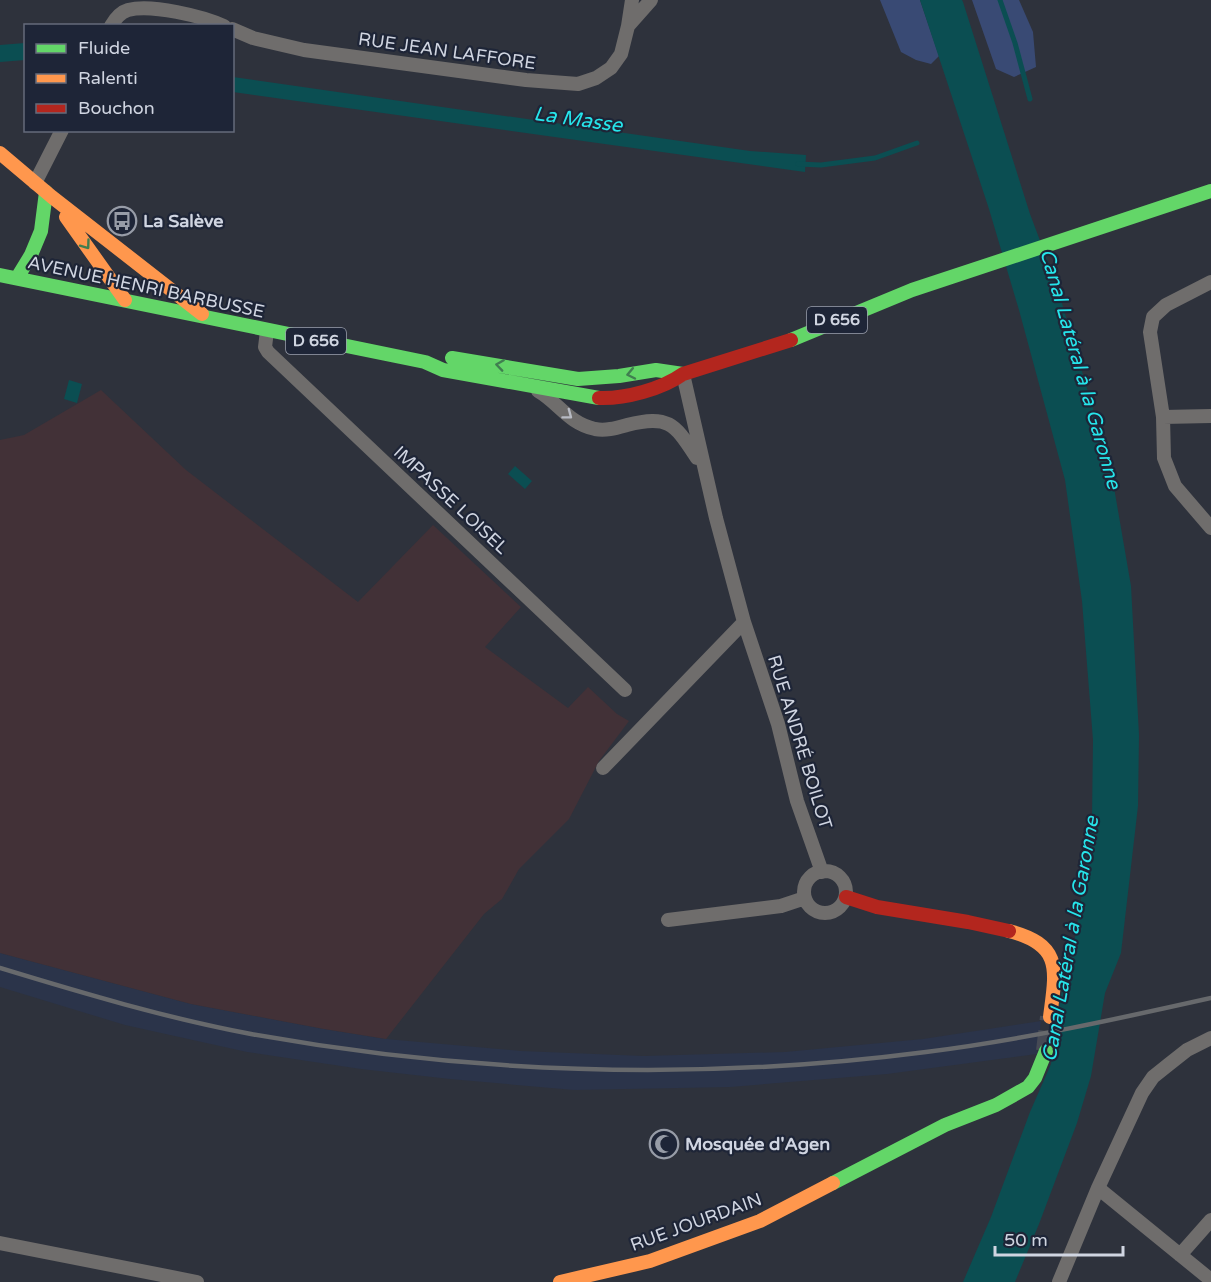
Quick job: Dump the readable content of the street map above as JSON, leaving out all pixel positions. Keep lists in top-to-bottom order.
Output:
{
  "streets": {
    "main road": ["AVENUE HENRI BARBUSSE", "D 656", "RUE JOURDAIN"],
    "street": ["RUE JEAN LAFFORE", "IMPASSE LOISEL", "RUE ANDRÉ BOILOT"]
  },
  "crossings": [
    ["AVENUE HENRI BARBUSSE", "D 656"],
    ["AVENUE HENRI BARBUSSE", "IMPASSE LOISEL"],
    ["AVENUE HENRI BARBUSSE", "RUE ANDRÉ BOILOT"]
  ],
  "water": ["La Masse", "Canal Latéral à la Garonne"],
  "places": {
    "bus stop": ["La Salève"],
    "mosque": ["Mosquée d'Agen"]
  },
  "legend": ["Fluide", "Ralenti", "Bouchon"],
  "scale_bar": "50 m"
}
